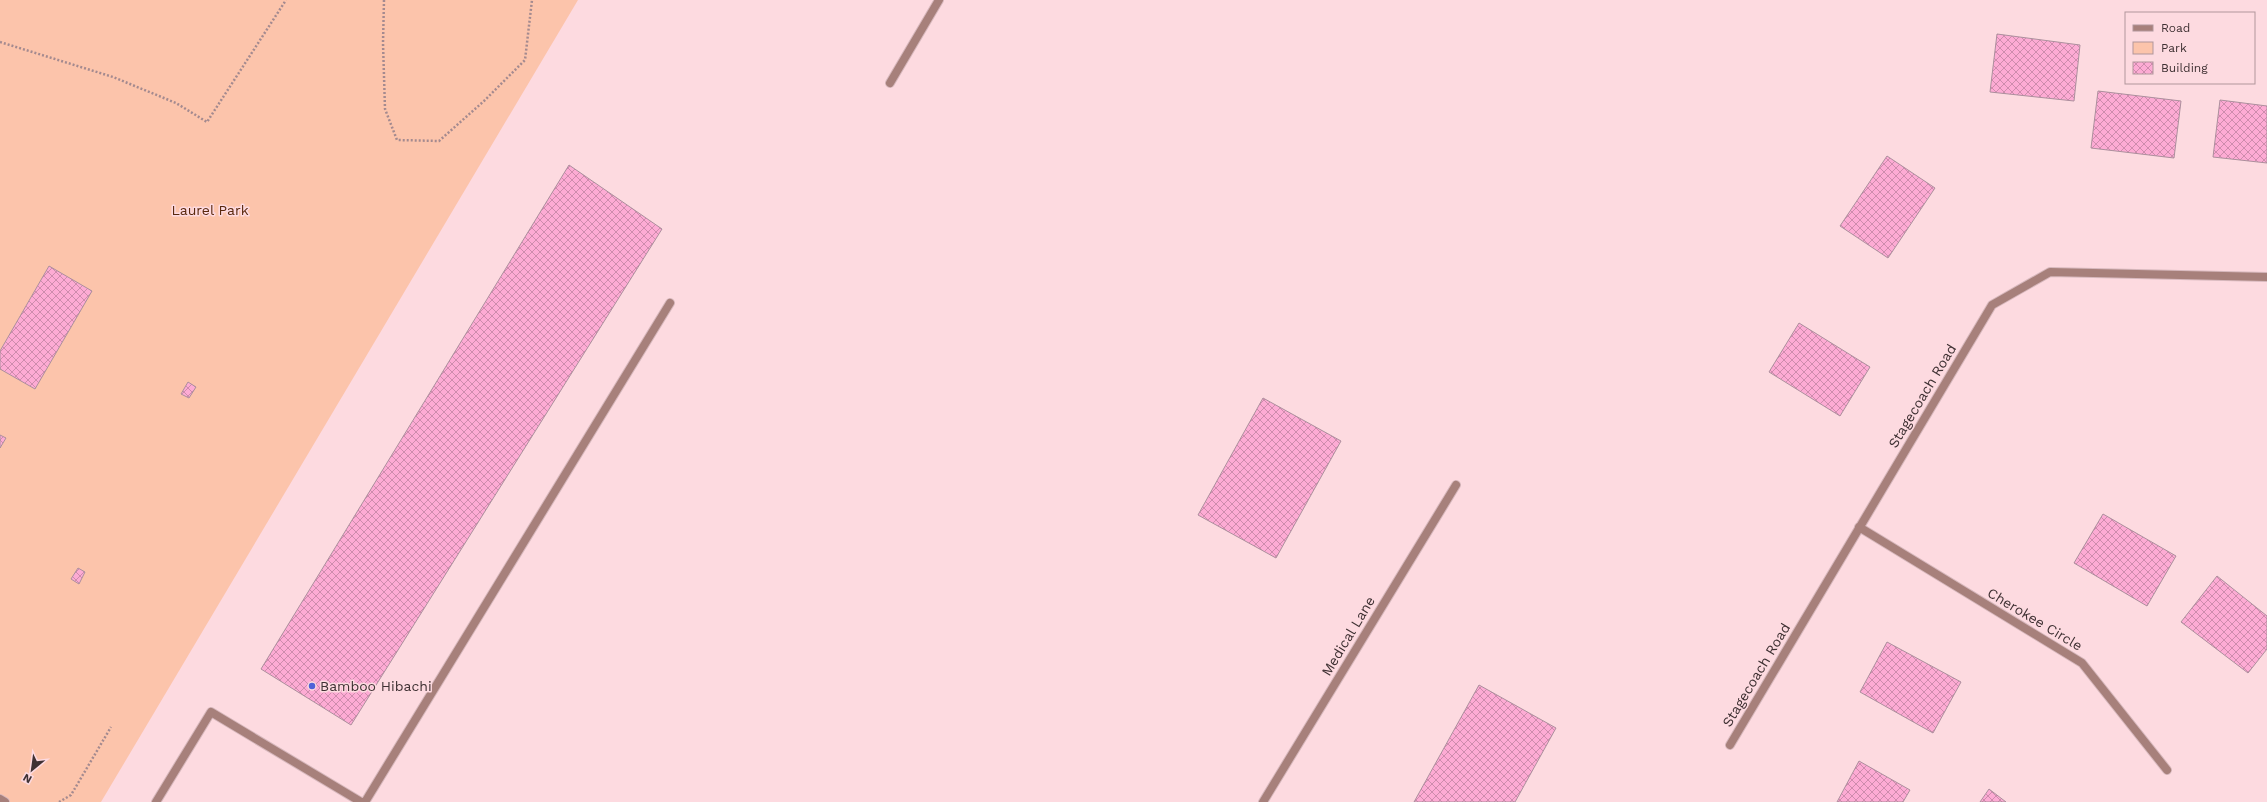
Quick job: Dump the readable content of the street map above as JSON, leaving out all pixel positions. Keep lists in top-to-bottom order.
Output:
{
  "streets": {
    "street": ["Stagecoach Road", "Cherokee Circle", "Medical Lane"]
  },
  "crossings": [
    ["Stagecoach Road", "Cherokee Circle"]
  ],
  "parks": ["Laurel Park"],
  "places": ["Bamboo Hibachi"],
  "legend": ["Road", "Park", "Building"],
  "north": "bottom left"
}
